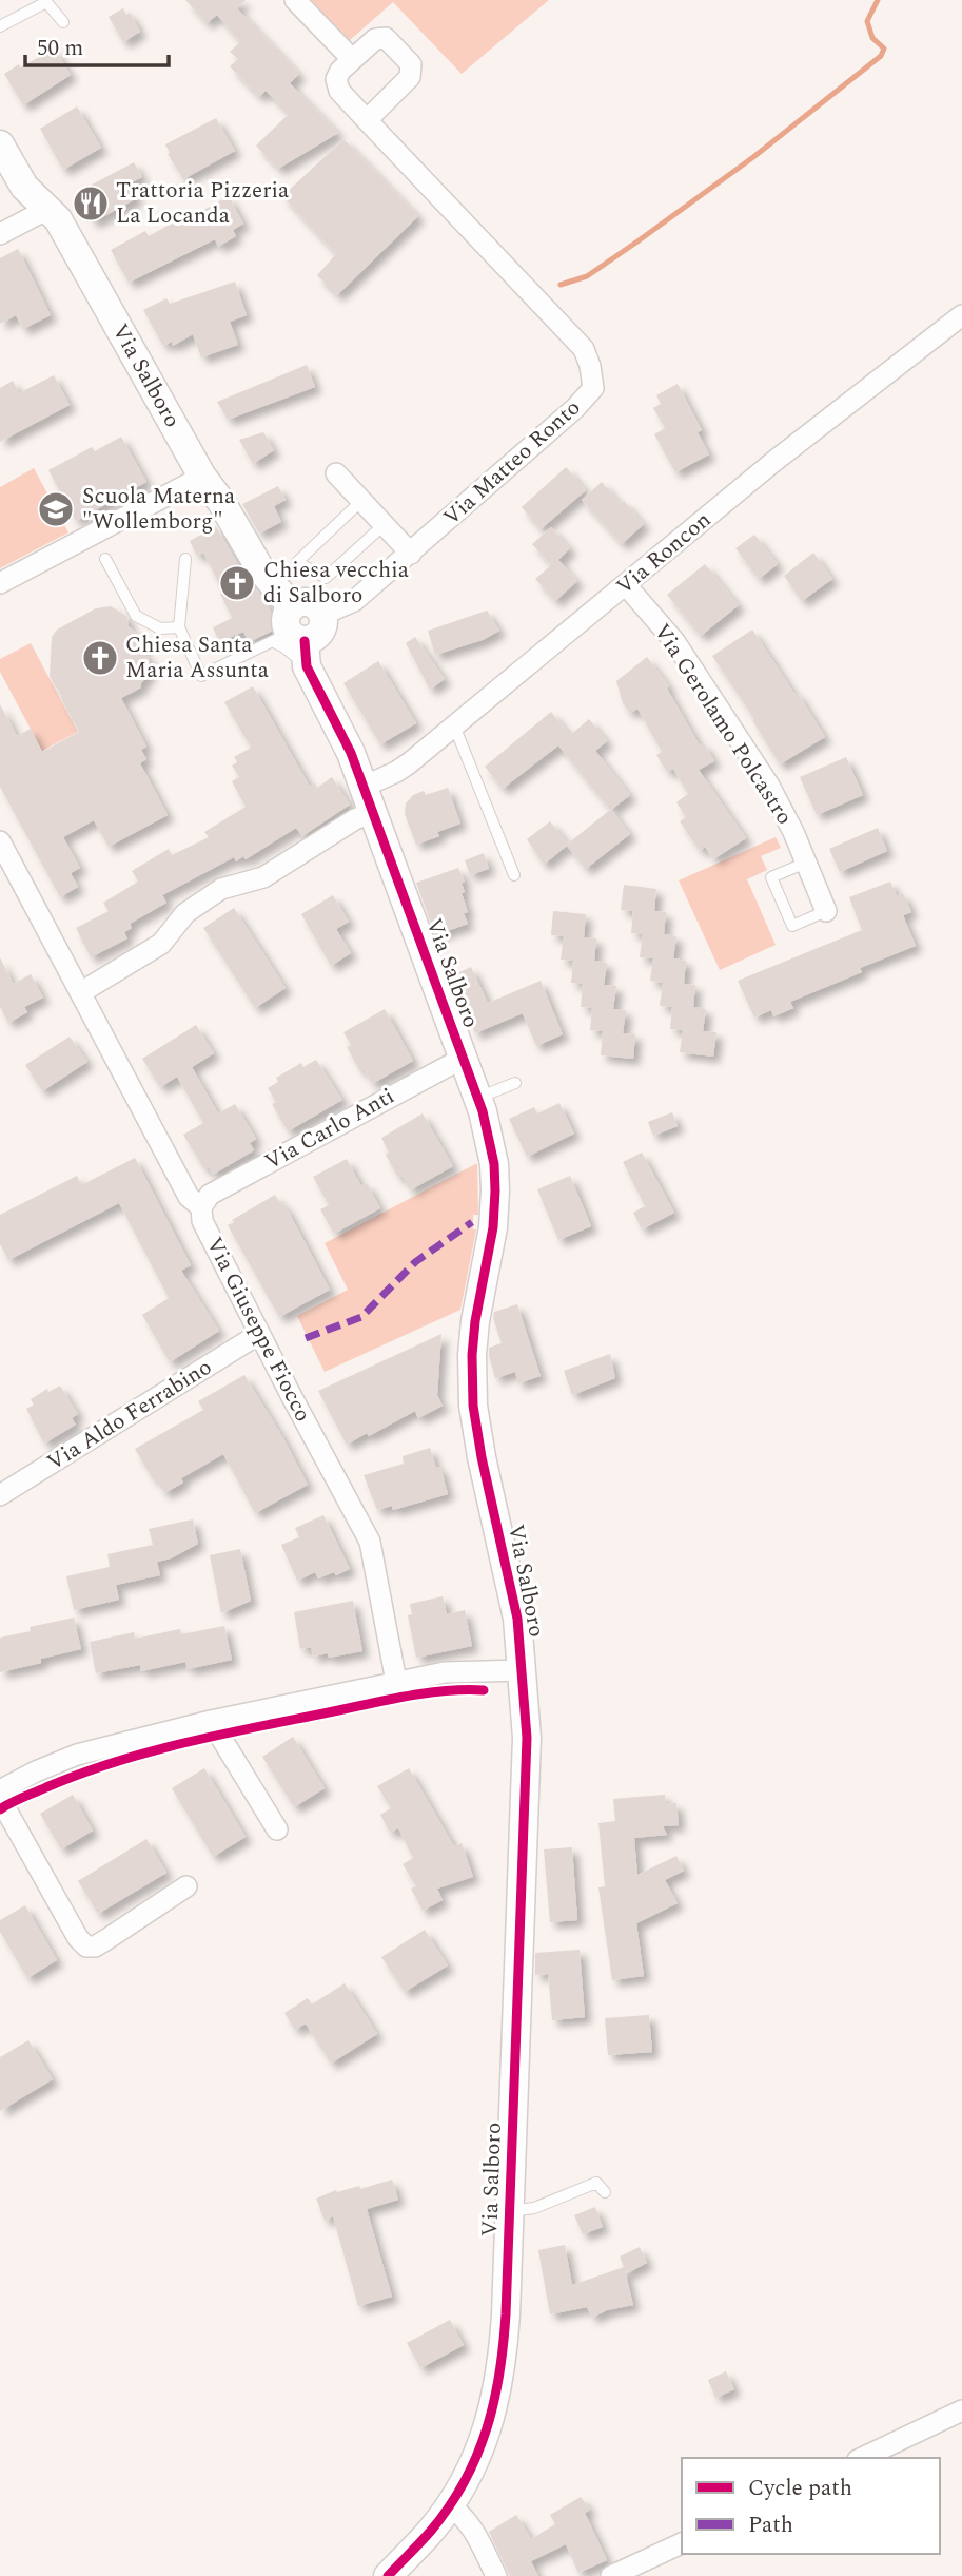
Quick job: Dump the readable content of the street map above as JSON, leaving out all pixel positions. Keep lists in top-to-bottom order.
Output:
{
  "streets": {
    "street": [
      "Via Salboro",
      "Via Matteo Ronto",
      "Via Roncon",
      "Via Gerolamo Polcastro",
      "Via Carlo Anti",
      "Via Giuseppe Fiocco",
      "Via Aldo Ferrabino"
    ]
  },
  "crossings": [
    ["Via Salboro", "Via Roncon"],
    ["Via Salboro", "Via Carlo Anti"],
    ["Via Roncon", "Via Gerolamo Polcastro"],
    ["Via Carlo Anti", "Via Giuseppe Fiocco"],
    ["Via Giuseppe Fiocco", "Via Aldo Ferrabino"]
  ],
  "places": {
    "restaurant": ["Trattoria Pizzeria La Locanda"],
    "school or university": ["Scuola Materna \"Wollemborg\""],
    "church": ["Chiesa vecchia di Salboro", "Chiesa Santa Maria Assunta"]
  },
  "legend": ["Cycle path", "Path"],
  "scale_bar": "50 m"
}
